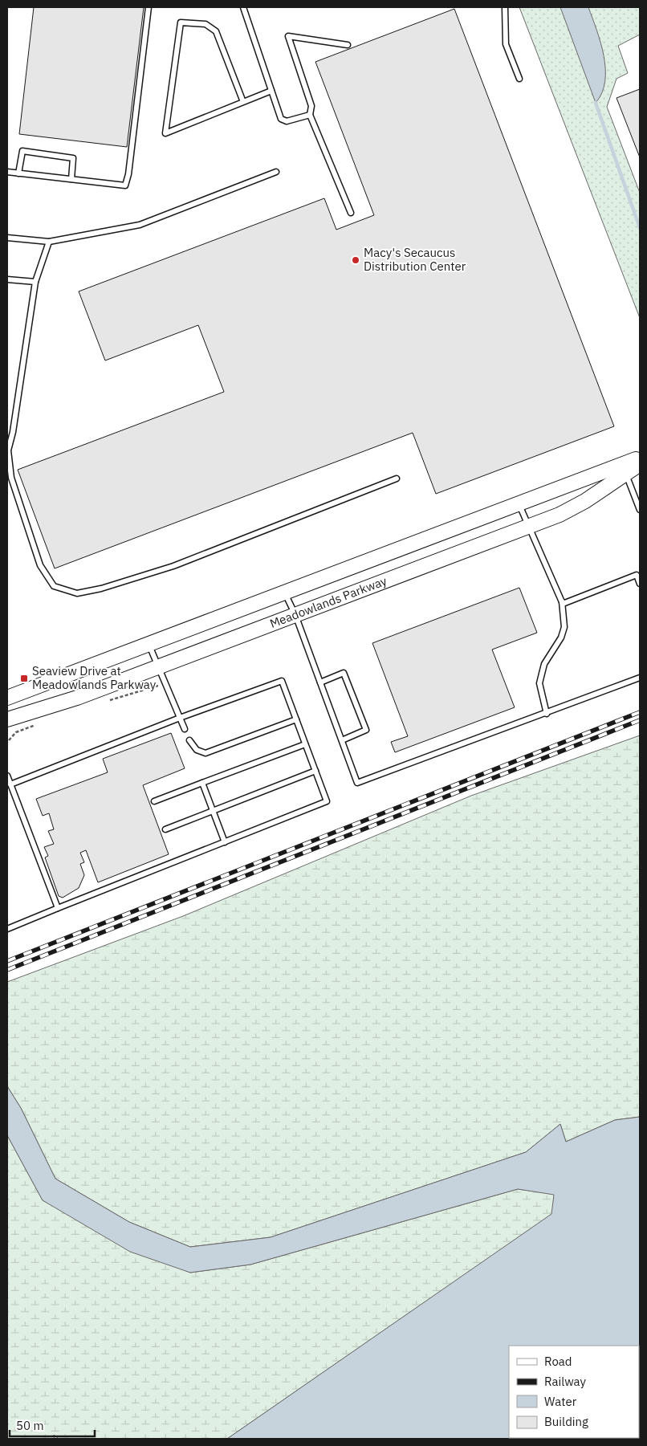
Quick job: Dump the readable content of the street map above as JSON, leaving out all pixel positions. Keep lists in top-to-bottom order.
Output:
{
  "streets": {
    "street": ["Meadowlands Parkway"]
  },
  "places": {
    "other": ["Macy's Secaucus Distribution Center"],
    "transit": ["Seaview Drive at Meadowlands Parkway"]
  },
  "legend": [
    "Road",
    "Railway",
    "Water",
    "Building"
  ],
  "scale_bar": "50 m"
}
